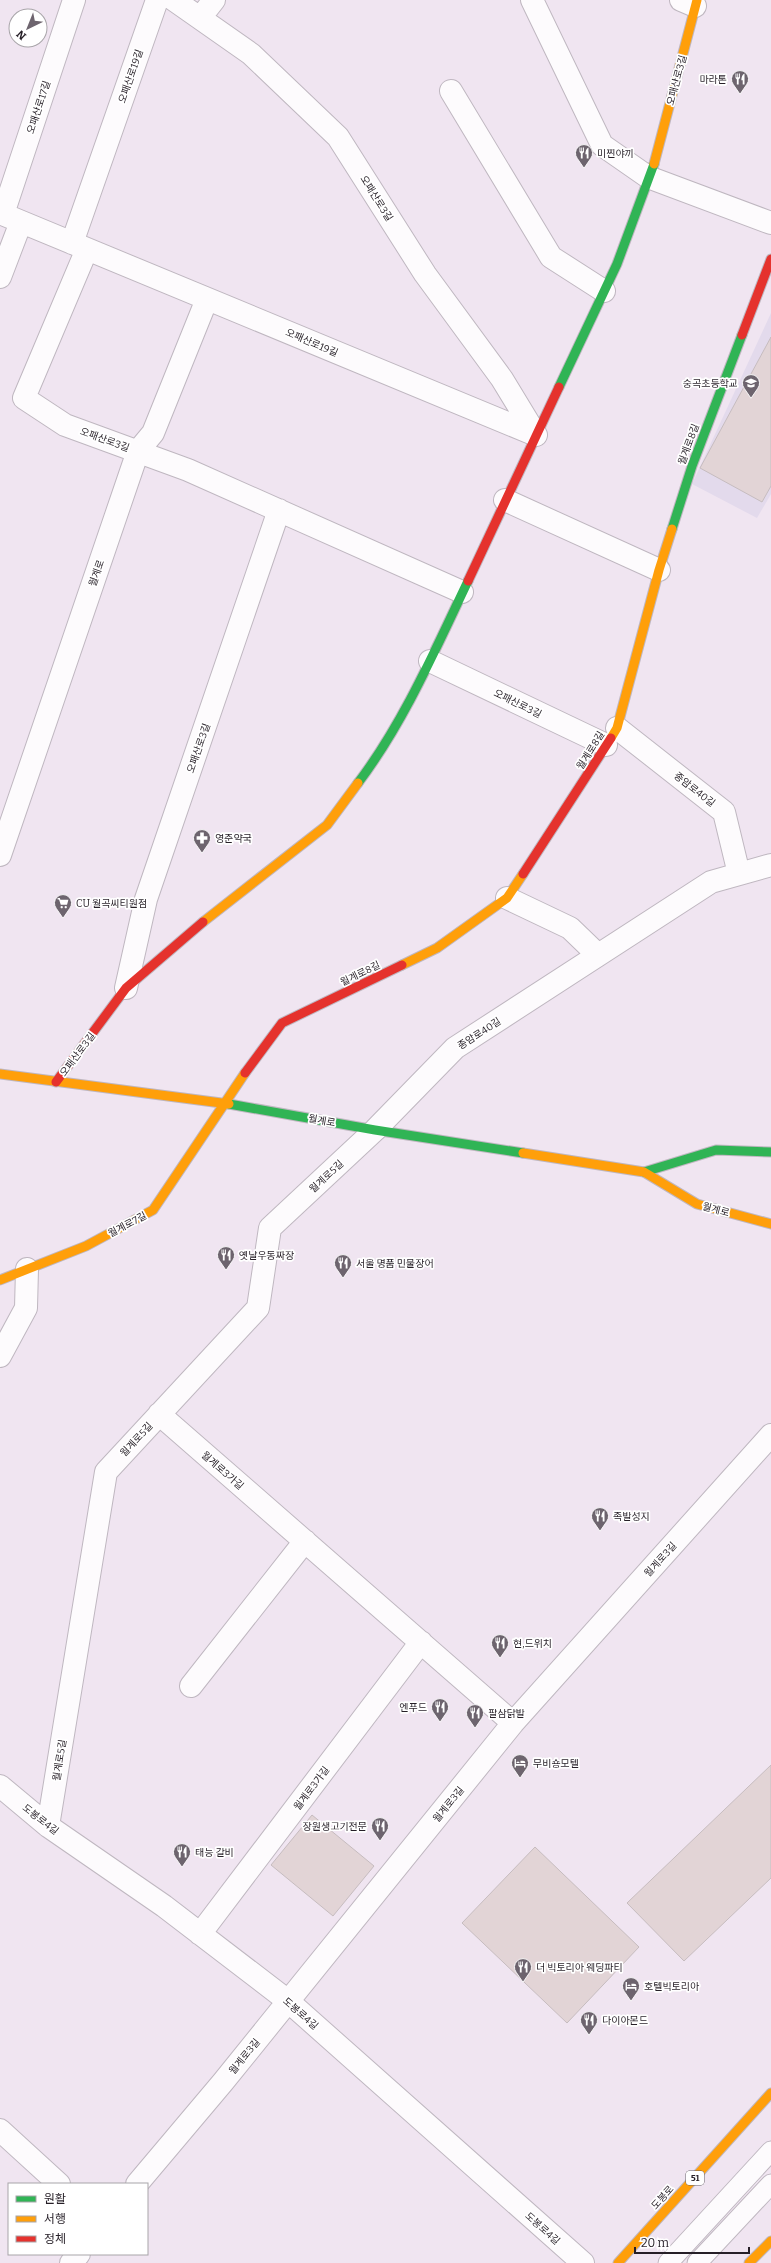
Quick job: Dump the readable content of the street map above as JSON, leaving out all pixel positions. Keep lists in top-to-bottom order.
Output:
{
  "streets": {
    "street": [
      "오패산로19길",
      "오패산로3길",
      "오패산로17길",
      "월계로8길",
      "월계로",
      "종암로40길",
      "월계로5길",
      "월계로7길",
      "월계로3가길",
      "월계로3길",
      "도봉로4길",
      "51",
      "도봉로"
    ]
  },
  "crossings": [
    ["오패산로19길", "오패산로3길"],
    ["오패산로19길", "오패산로17길"],
    ["오패산로19길", "월계로"],
    ["오패산로3길", "월계로8길"],
    ["오패산로3길", "월계로"],
    ["오패산로3길", "종암로40길"],
    ["월계로8길", "월계로"],
    ["월계로8길", "종암로40길"],
    ["월계로8길", "월계로7길"],
    ["월계로", "종암로40길"],
    ["월계로", "월계로5길"],
    ["월계로", "월계로7길"],
    ["종암로40길", "월계로5길"],
    ["월계로5길", "월계로3가길"],
    ["월계로5길", "도봉로4길"],
    ["월계로3가길", "월계로3길"],
    ["월계로3가길", "도봉로4길"],
    ["월계로3길", "도봉로4길"]
  ],
  "places": {
    "restaurant": [
      "마라톤",
      "미찐야끼",
      "옛날우동짜장",
      "서울 명품 민물장어",
      "족발성지",
      "현,드위치",
      "엔푸드",
      "팔삼닭발",
      "장원생고기전문",
      "태능 갈비",
      "더 빅토리아 웨딩파티",
      "다이아몬드"
    ],
    "school or university": ["숭곡초등학교"],
    "pharmacy": ["영준약국"],
    "supermarket": ["CU 월곡씨티원점"],
    "hotel": ["무비숑모텔", "호텔빅토리아"]
  },
  "legend": ["원활", "서행", "정체"],
  "scale_bar": "20 m",
  "north": "bottom left"
}
